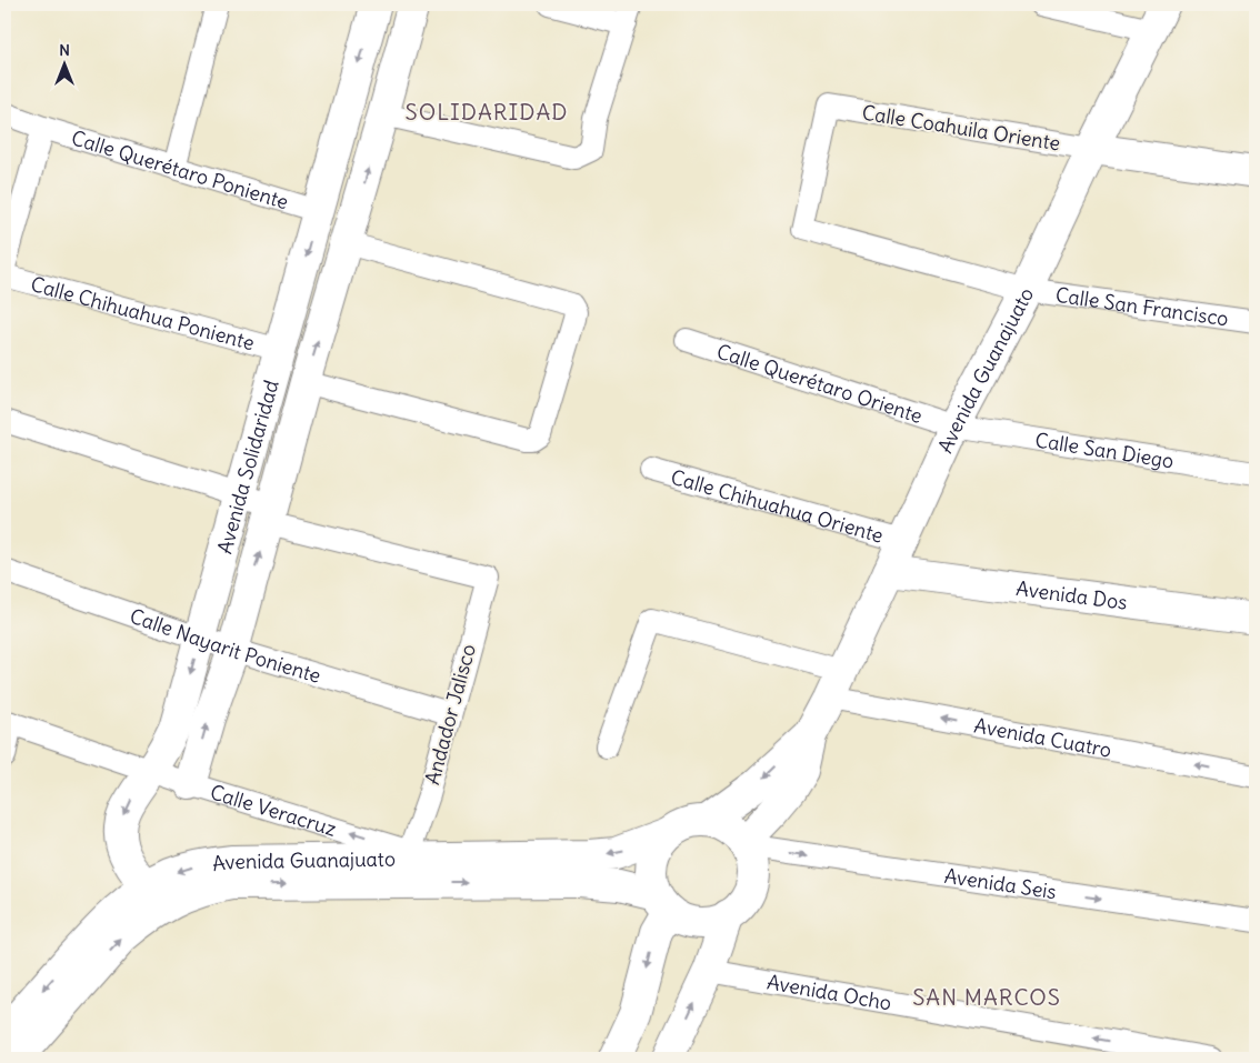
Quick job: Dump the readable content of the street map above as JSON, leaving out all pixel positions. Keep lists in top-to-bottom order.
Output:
{
  "streets": {
    "street": [
      "Calle Coahuila Oriente",
      "Calle Querétaro Poniente",
      "Calle San Francisco",
      "Calle Chihuahua Poniente",
      "Avenida Guanajuato",
      "Calle Querétaro Oriente",
      "Calle San Diego",
      "Avenida Solidaridad",
      "Calle Chihuahua Oriente",
      "Avenida Dos",
      "Calle Nayarit Poniente",
      "Andador Jalisco",
      "Avenida Cuatro",
      "Calle Veracruz",
      "Avenida Seis",
      "Avenida Ocho"
    ]
  },
  "crossings": [
    ["Calle Coahuila Oriente", "Calle San Francisco"],
    ["Calle Coahuila Oriente", "Avenida Guanajuato"],
    ["Calle Querétaro Poniente", "Avenida Solidaridad"],
    ["Calle San Francisco", "Avenida Guanajuato"],
    ["Calle Chihuahua Poniente", "Avenida Solidaridad"],
    ["Avenida Guanajuato", "Calle Querétaro Oriente"],
    ["Avenida Guanajuato", "Calle San Diego"],
    ["Avenida Guanajuato", "Avenida Solidaridad"],
    ["Avenida Guanajuato", "Calle Chihuahua Oriente"],
    ["Avenida Guanajuato", "Avenida Dos"],
    ["Avenida Guanajuato", "Andador Jalisco"],
    ["Avenida Guanajuato", "Avenida Cuatro"],
    ["Avenida Guanajuato", "Calle Veracruz"],
    ["Avenida Guanajuato", "Avenida Seis"],
    ["Calle Querétaro Oriente", "Calle San Diego"],
    ["Avenida Solidaridad", "Calle Nayarit Poniente"],
    ["Avenida Solidaridad", "Andador Jalisco"],
    ["Avenida Solidaridad", "Calle Veracruz"],
    ["Calle Nayarit Poniente", "Andador Jalisco"],
    ["Andador Jalisco", "Calle Veracruz"]
  ],
  "one_way": [
    "Avenida Cuatro",
    "Calle Veracruz",
    "Avenida Seis",
    "Avenida Ocho"
  ],
  "districts": ["SOLIDARIDAD", "SAN MARCOS"],
  "north": "top"
}
